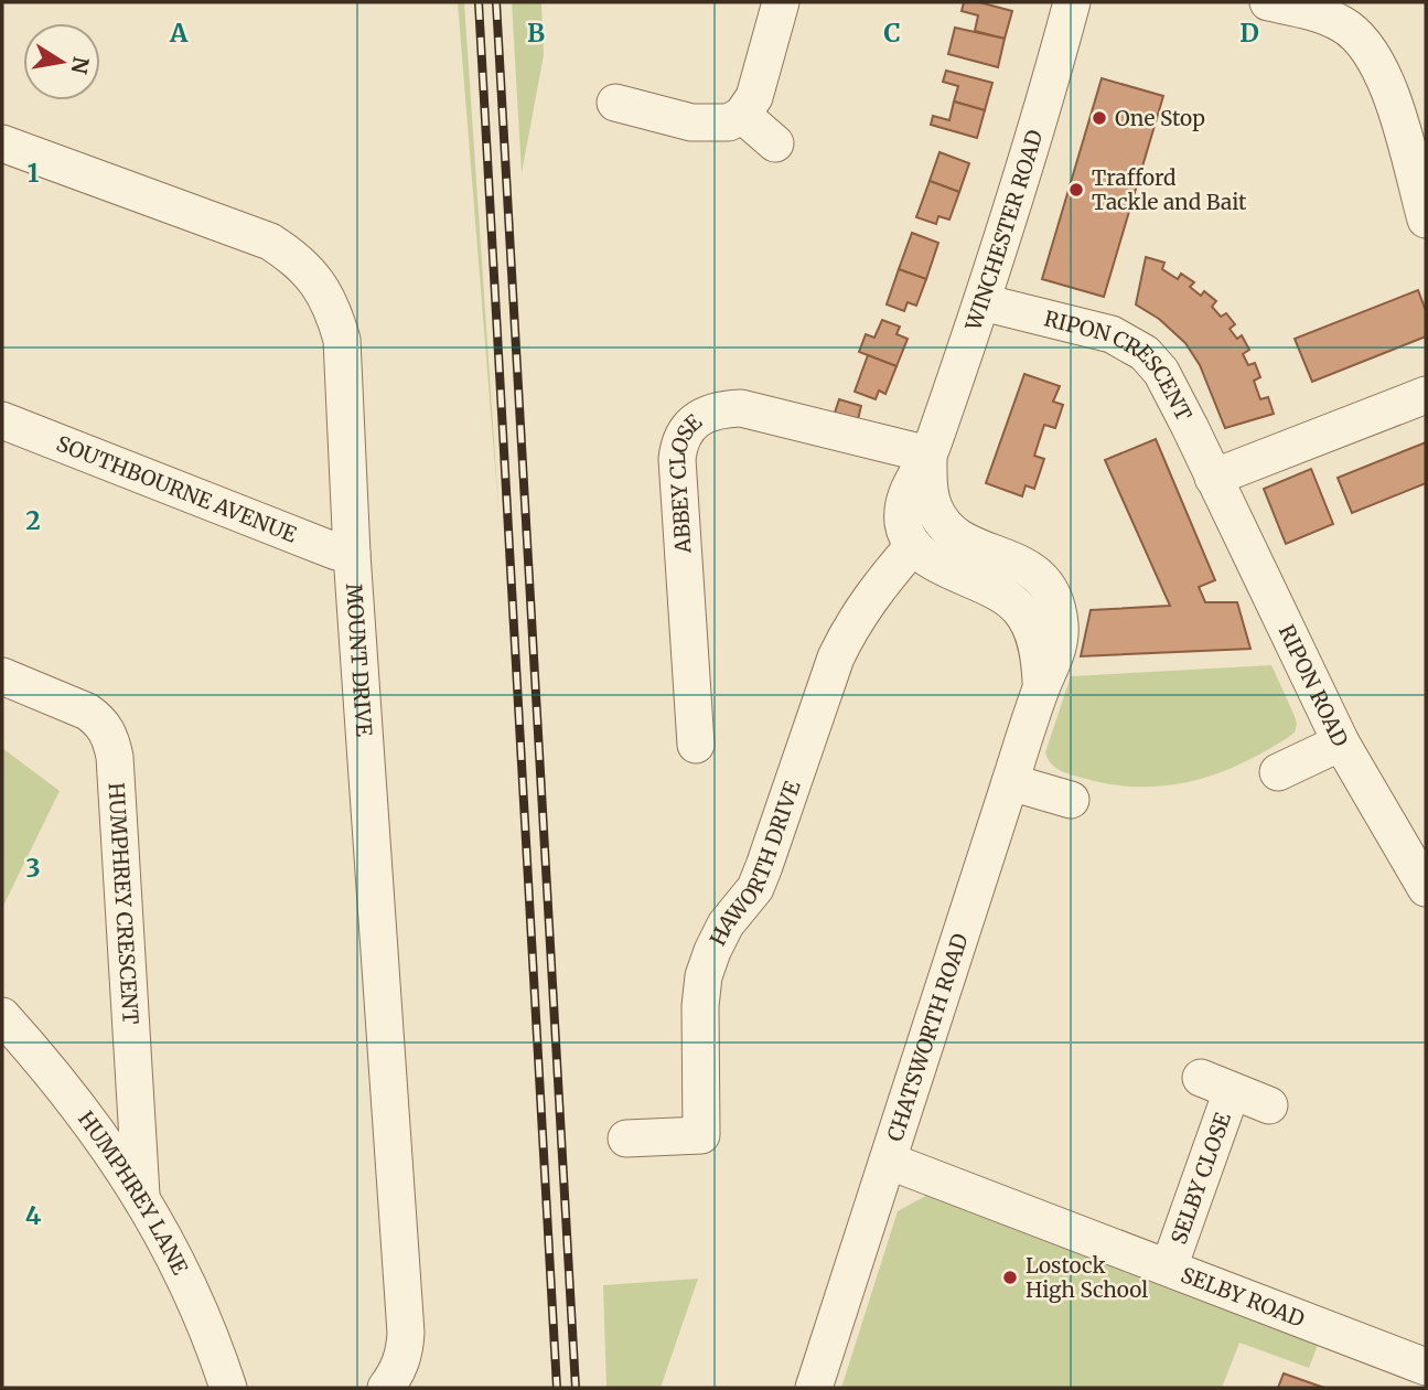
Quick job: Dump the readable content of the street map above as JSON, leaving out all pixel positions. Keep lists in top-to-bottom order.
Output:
{
  "streets": {
    "street": [
      "WINCHESTER ROAD",
      "RIPON CRESCENT",
      "SOUTHBOURNE AVENUE",
      "ABBEY CLOSE",
      "MOUNT DRIVE",
      "RIPON ROAD",
      "HAWORTH DRIVE",
      "HUMPHREY CRESCENT",
      "CHATSWORTH ROAD",
      "SELBY CLOSE",
      "HUMPHREY LANE",
      "SELBY ROAD"
    ]
  },
  "crossings": [
    ["WINCHESTER ROAD", "RIPON CRESCENT"],
    ["WINCHESTER ROAD", "ABBEY CLOSE"],
    ["WINCHESTER ROAD", "CHATSWORTH ROAD"],
    ["RIPON CRESCENT", "RIPON ROAD"],
    ["SOUTHBOURNE AVENUE", "MOUNT DRIVE"],
    ["ABBEY CLOSE", "CHATSWORTH ROAD"],
    ["HAWORTH DRIVE", "CHATSWORTH ROAD"],
    ["HUMPHREY CRESCENT", "HUMPHREY LANE"],
    ["CHATSWORTH ROAD", "SELBY ROAD"],
    ["SELBY CLOSE", "SELBY ROAD"]
  ],
  "places": ["One Stop", "Trafford Tackle and Bait", "Lostock High School"],
  "north": "right",
  "grid": {
    "columns": [
      "A",
      "B",
      "C",
      "D"
    ],
    "rows": [
      "1",
      "2",
      "3",
      "4"
    ]
  }
}
